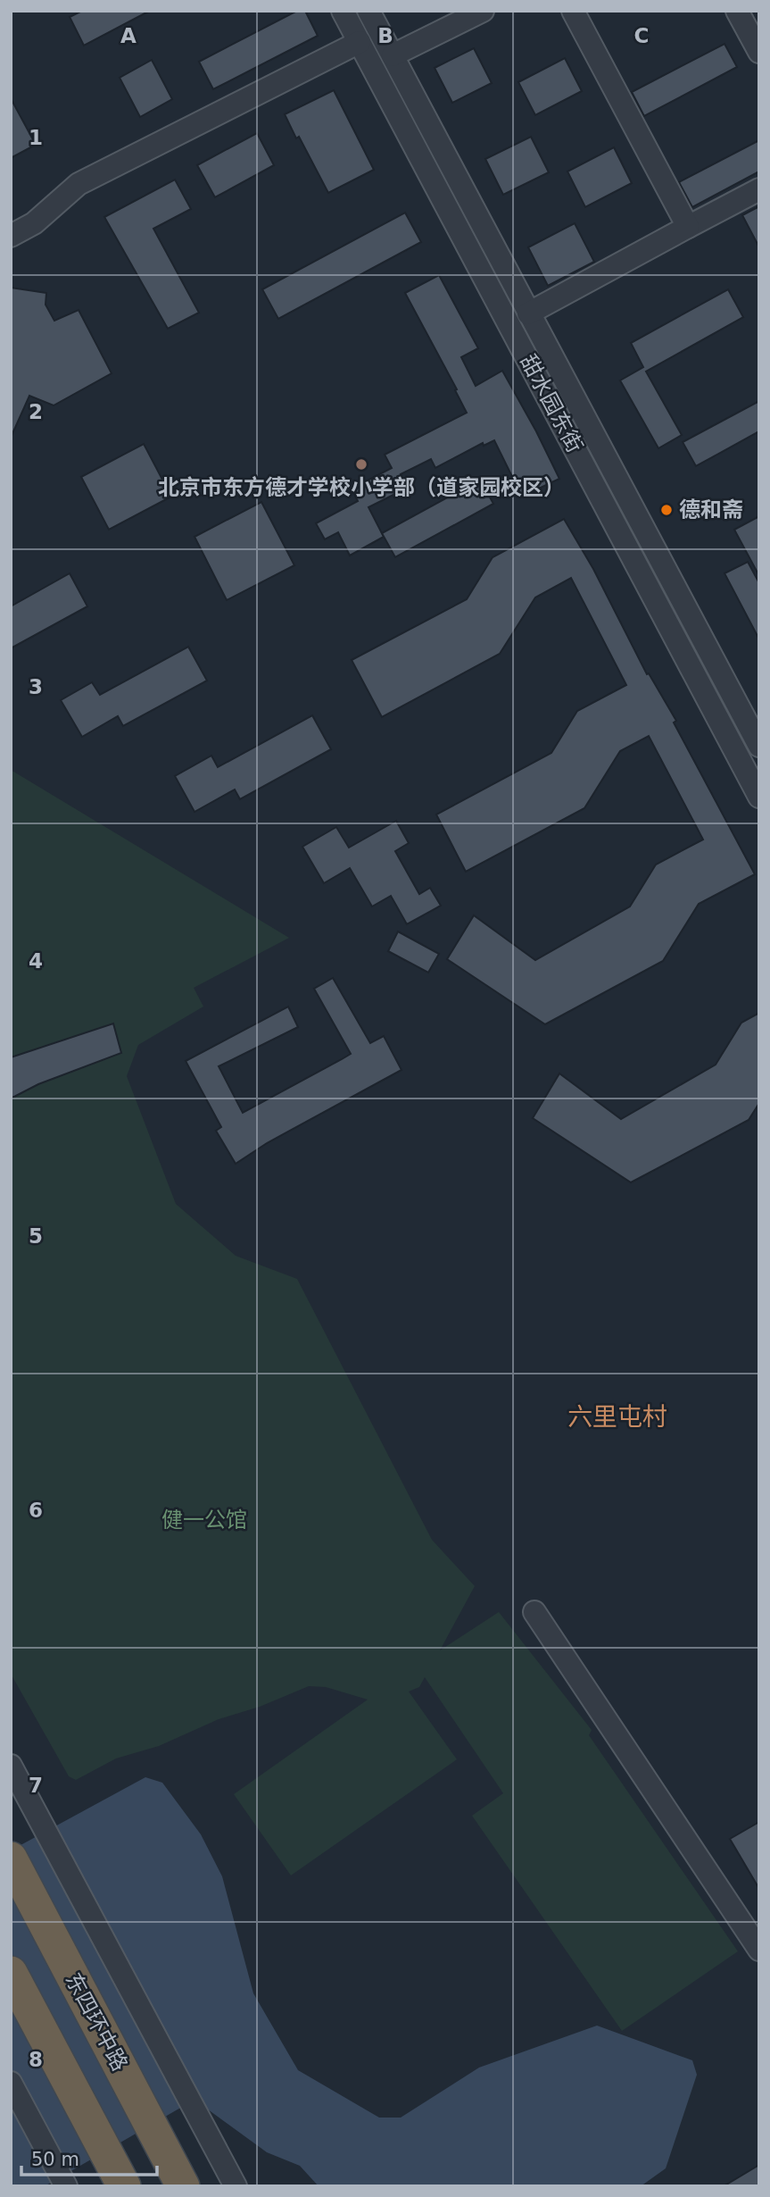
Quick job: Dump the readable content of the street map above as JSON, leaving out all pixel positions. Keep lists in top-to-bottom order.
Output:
{
  "streets": {
    "highway": ["东四环中路"],
    "street": ["甜水园东街"]
  },
  "districts": ["六里屯村"],
  "parks": ["健一公馆"],
  "places": ["北京市东方德才学校小学部（道家园校区）", "德和斋"],
  "scale_bar": "50 m",
  "grid": {
    "columns": ["A", "B", "C"],
    "rows": [
      "1",
      "2",
      "3",
      "4",
      "5",
      "6",
      "7",
      "8"
    ]
  }
}
